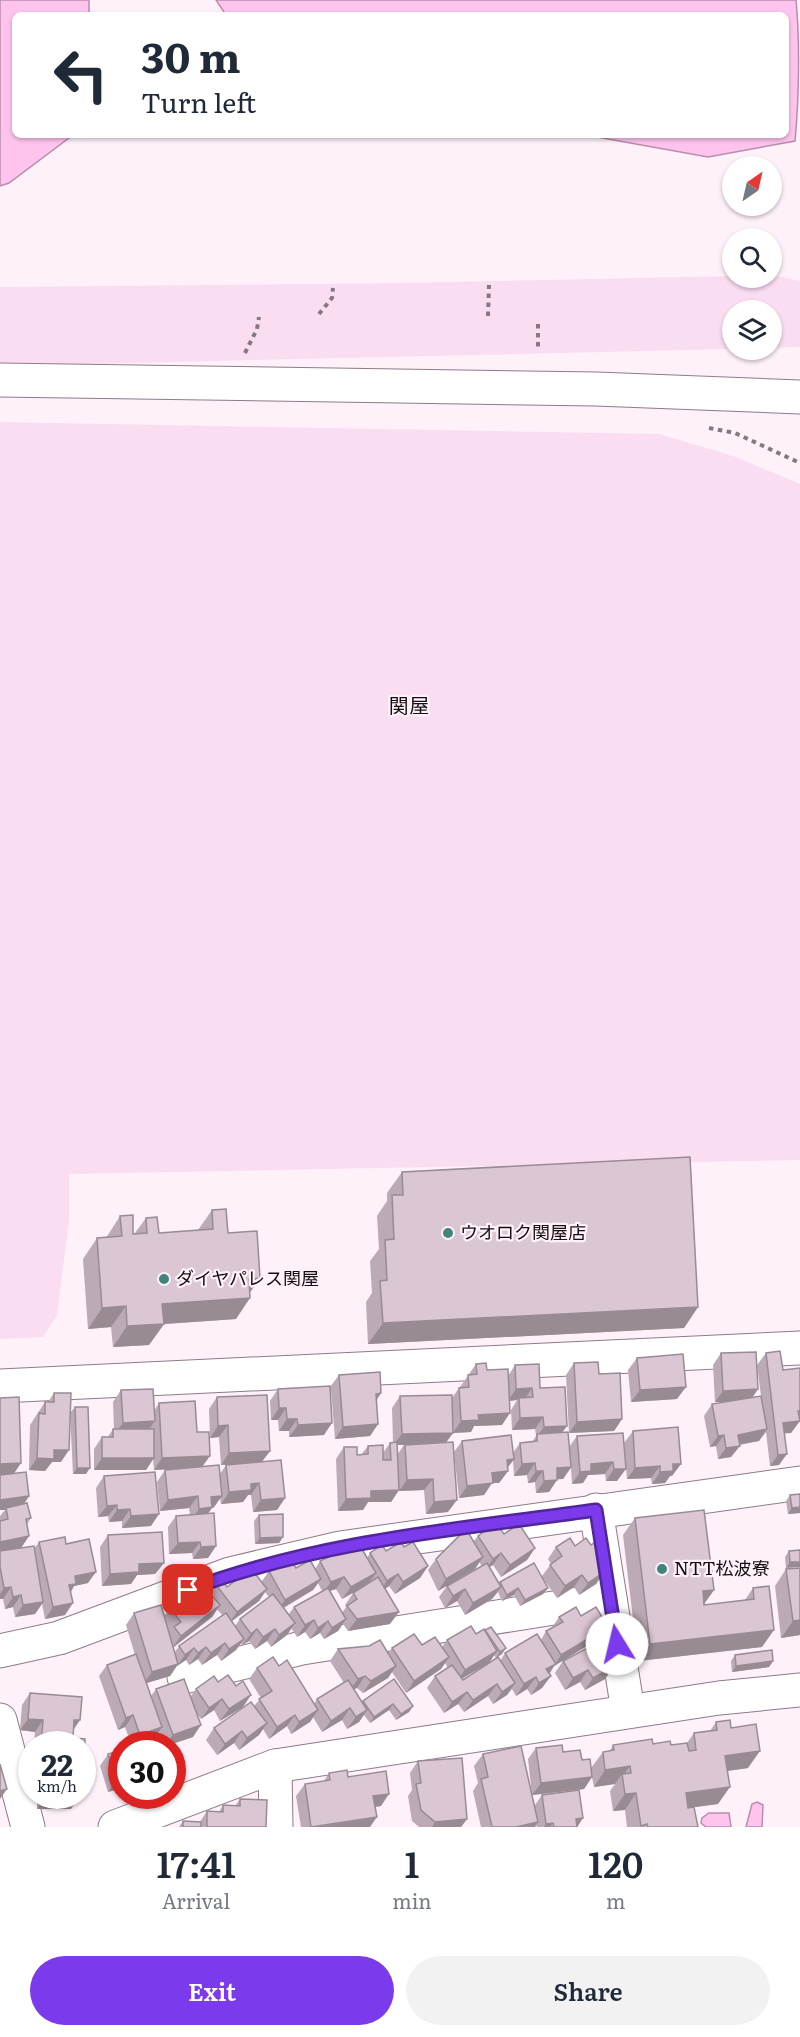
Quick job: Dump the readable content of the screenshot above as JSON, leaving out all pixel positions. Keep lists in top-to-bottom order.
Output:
{
  "districts": ["関屋"],
  "places": ["ウオロク関屋店", "ダイヤパレス関屋", "NTT松波寮"],
  "north": "top right",
  "page": {
    "turn": ["30 m", "Turn left"],
    "speed": "22 km/h",
    "limit": "30",
    "eta": [
      "17:41",
      "Arrival",
      "1",
      "min",
      "120",
      "m"
    ],
    "buttons": ["Exit", "Share"]
  }
}
